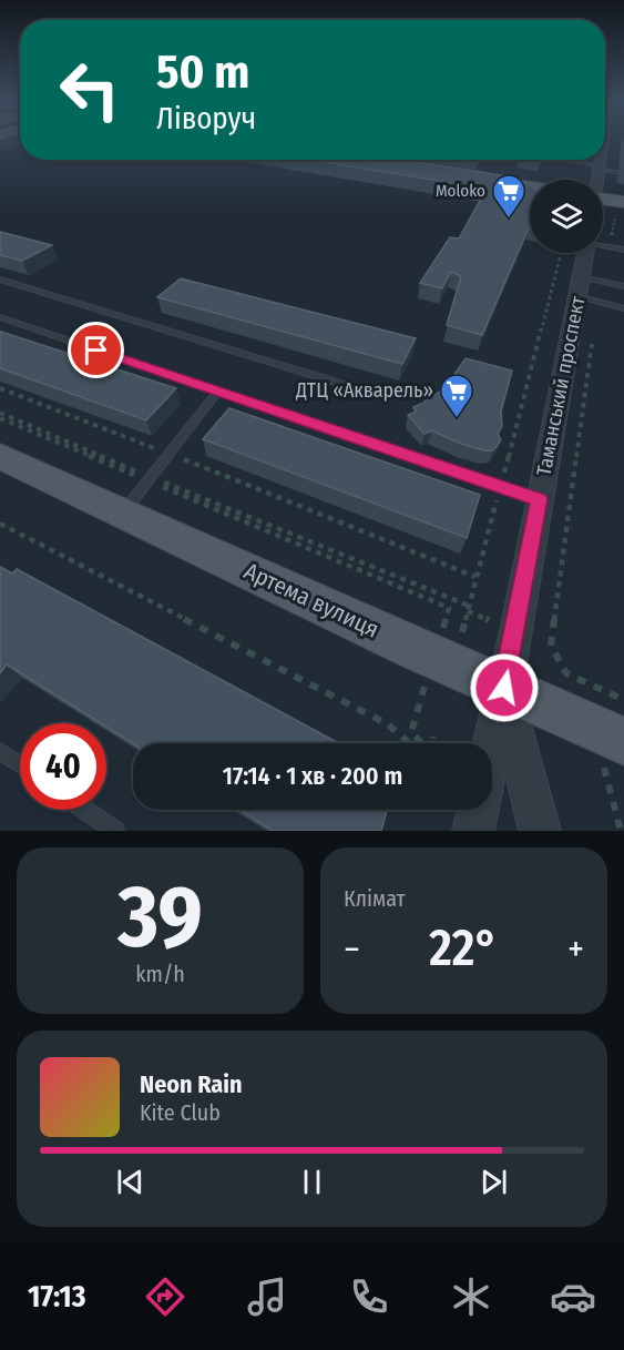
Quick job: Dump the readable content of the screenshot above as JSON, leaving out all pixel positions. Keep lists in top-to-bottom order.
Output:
{
  "streets": {
    "main road": ["Артема вулиця"],
    "street": ["Таманський проспект"]
  },
  "crossings": [
    ["Таманський проспект", "Артема вулиця"]
  ],
  "places": {
    "supermarket": ["Moloko", "ДТЦ «Акварель»"]
  },
  "page": {
    "turn": ["50 m", "Ліворуч"],
    "limit": "40",
    "trip": "17:14 · 1 хв · 200 m",
    "tile": [
      ["39", "km/h"],
      "Клімат"
    ],
    "heat": ["−", "22°", "+"],
    "song": ["Neon Rain", "Kite Club"],
    "tabs": "17:13"
  }
}
